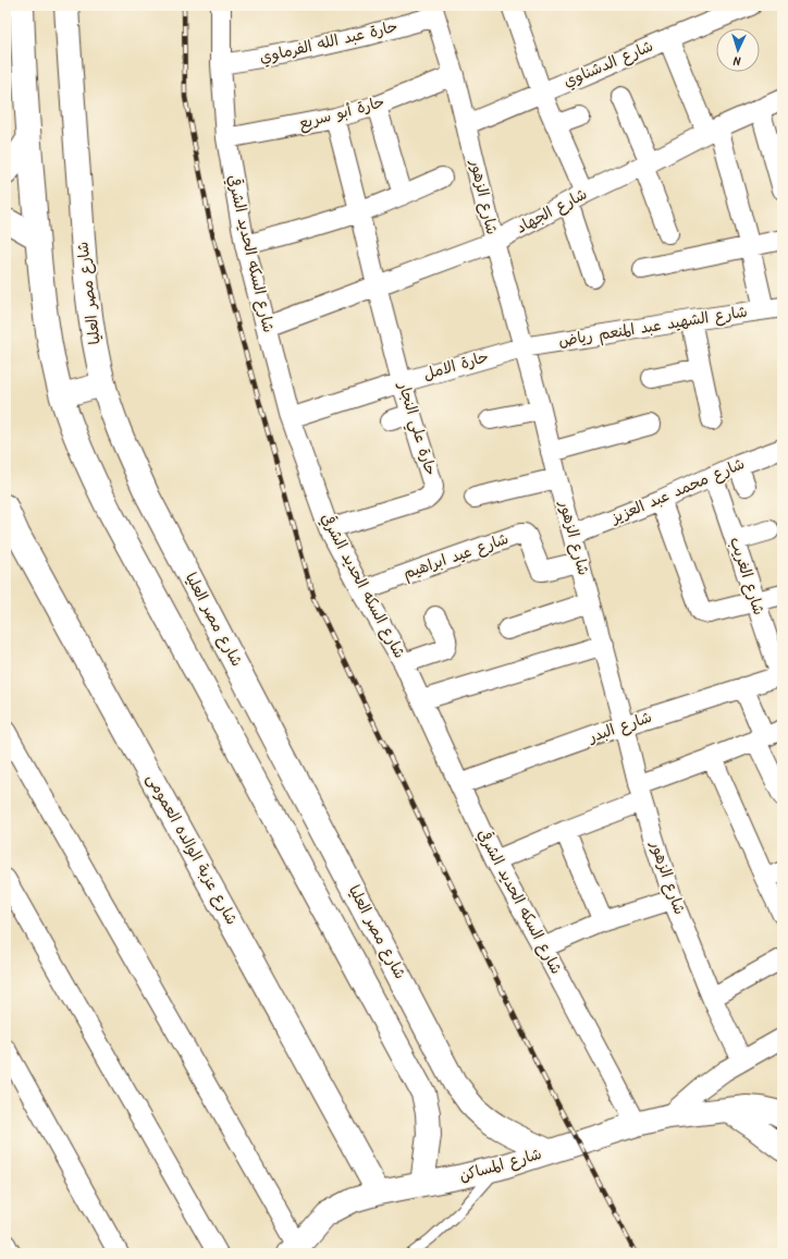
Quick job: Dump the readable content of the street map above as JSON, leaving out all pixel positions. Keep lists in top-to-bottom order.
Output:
{
  "streets": {
    "street": [
      "حارة عبد الله الفرماوي",
      "شارع الدشناوي",
      "حارة أبو سريع",
      "شارع الزهور",
      "شارع الجهاد",
      "شارع السكه الحديد الشرقي",
      "شارع مصر العليا",
      "شارع الشهيد عبد المنعم رياض",
      "حارة الامل",
      "حارة علي النجار",
      "شارع محمد عبد العزيز",
      "شارع عيد ابراهيم",
      "شارع الغريب",
      "شارع البدر",
      "شارع عزبة الوالده العمومى",
      "شارع المساكن"
    ]
  },
  "crossings": [
    ["حارة عبد الله الفرماوي", "شارع الزهور"],
    ["حارة عبد الله الفرماوي", "شارع السكه الحديد الشرقي"],
    ["شارع الدشناوي", "شارع الزهور"],
    ["حارة أبو سريع", "شارع الزهور"],
    ["حارة أبو سريع", "شارع السكه الحديد الشرقي"],
    ["حارة أبو سريع", "حارة علي النجار"],
    ["شارع الزهور", "شارع الجهاد"],
    ["شارع الزهور", "شارع الشهيد عبد المنعم رياض"],
    ["شارع الزهور", "حارة الامل"],
    ["شارع الزهور", "شارع محمد عبد العزيز"],
    ["شارع الزهور", "شارع عيد ابراهيم"],
    ["شارع الزهور", "شارع البدر"],
    ["شارع الجهاد", "شارع السكه الحديد الشرقي"],
    ["شارع الجهاد", "حارة علي النجار"],
    ["شارع السكه الحديد الشرقي", "حارة الامل"],
    ["شارع السكه الحديد الشرقي", "حارة علي النجار"],
    ["شارع السكه الحديد الشرقي", "شارع عيد ابراهيم"],
    ["شارع السكه الحديد الشرقي", "شارع البدر"],
    ["شارع السكه الحديد الشرقي", "شارع المساكن"],
    ["شارع مصر العليا", "شارع المساكن"],
    ["شارع الشهيد عبد المنعم رياض", "حارة الامل"],
    ["حارة الامل", "حارة علي النجار"],
    ["شارع محمد عبد العزيز", "شارع الغريب"],
    ["شارع الغريب", "شارع البدر"],
    ["شارع عزبة الوالده العمومى", "شارع المساكن"]
  ],
  "north": "bottom"
}
